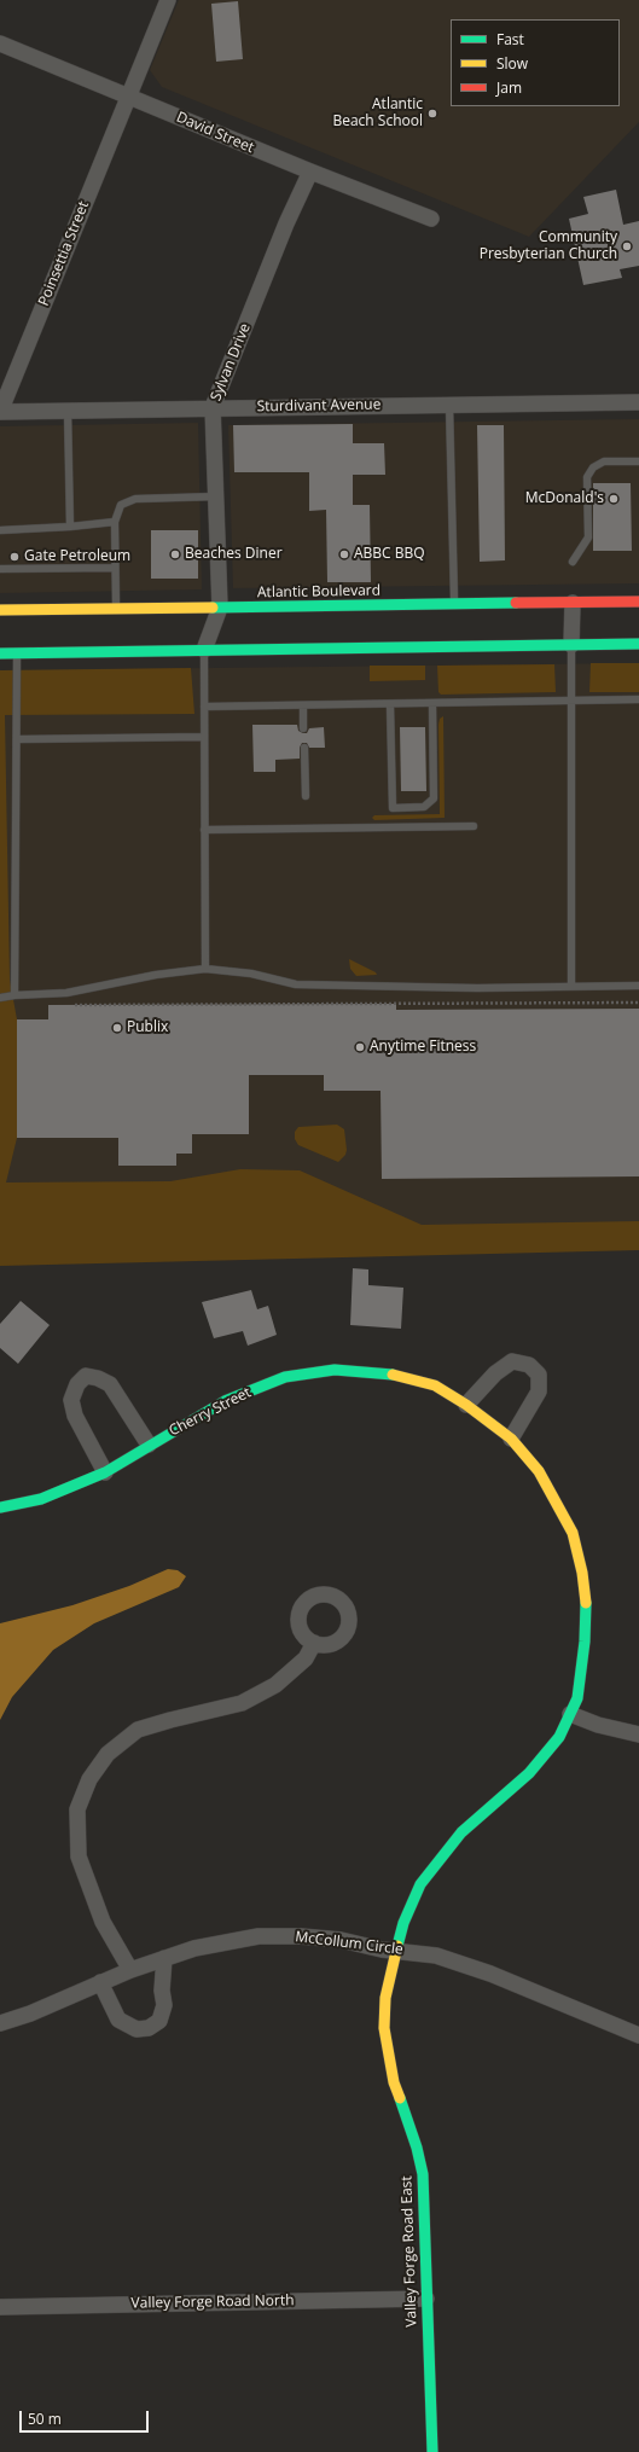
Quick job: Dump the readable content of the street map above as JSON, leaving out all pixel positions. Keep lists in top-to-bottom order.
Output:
{
  "streets": {
    "main road": ["Atlantic Boulevard", "Cherry Street", "Valley Forge Road East"],
    "street": [
      "David Street",
      "Poinsettia Street",
      "Sylvan Drive",
      "Sturdivant Avenue",
      "McCollum Circle",
      "Valley Forge Road North"
    ]
  },
  "crossings": [
    ["David Street", "Poinsettia Street"],
    ["David Street", "Sylvan Drive"],
    ["Poinsettia Street", "Sturdivant Avenue"],
    ["Sylvan Drive", "Sturdivant Avenue"],
    ["Sylvan Drive", "Atlantic Boulevard"],
    ["Cherry Street", "Valley Forge Road East"],
    ["McCollum Circle", "Valley Forge Road East"],
    ["Valley Forge Road East", "Valley Forge Road North"]
  ],
  "places": [
    "Atlantic Beach School",
    "Community Presbyterian Church",
    "McDonald's",
    "Beaches Diner",
    "ABBC BBQ",
    "Gate Petroleum",
    "Publix",
    "Anytime Fitness"
  ],
  "legend": ["Fast", "Slow", "Jam"],
  "scale_bar": "50 m"
}
